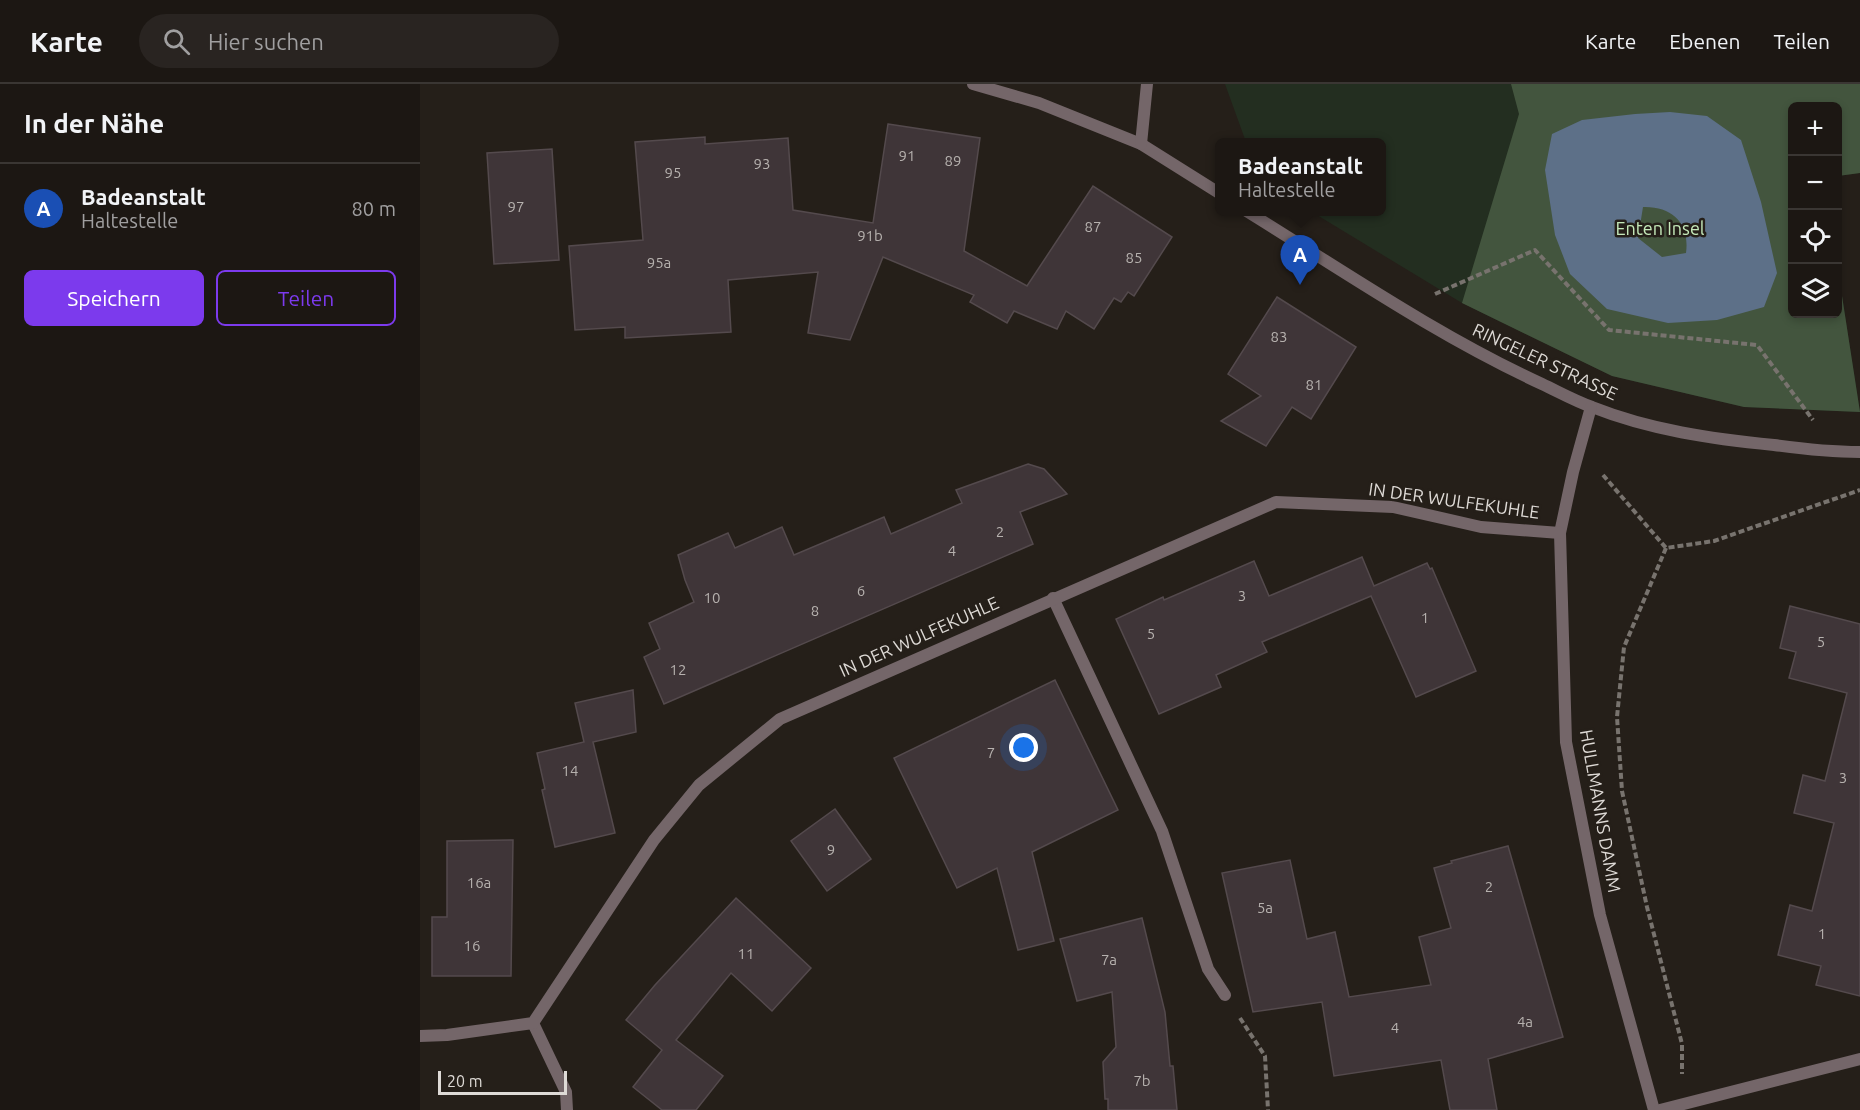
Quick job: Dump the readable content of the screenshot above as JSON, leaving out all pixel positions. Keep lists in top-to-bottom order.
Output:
{
  "streets": {
    "street": ["RINGELER STRASSE", "IN DER WULFEKUHLE", "HULLMANNS DAMM"]
  },
  "crossings": [
    ["RINGELER STRASSE", "HULLMANNS DAMM"],
    ["IN DER WULFEKUHLE", "HULLMANNS DAMM"]
  ],
  "parks": ["Enten Insel"],
  "house_numbers": [
    "91",
    "89",
    "93",
    "95",
    "97",
    "87",
    "91b",
    "85",
    "95a",
    "83",
    "81",
    "2",
    "4",
    "6",
    "3",
    "10",
    "8",
    "1",
    "5",
    "5",
    "12",
    "7",
    "14",
    "3",
    "9",
    "16a",
    "2",
    "5a",
    "1",
    "16",
    "11",
    "7a",
    "4a",
    "4",
    "7b"
  ],
  "scale_bar": "20 m",
  "page": {
    "header": "Karte",
    "search": "Hier suchen",
    "nav": ["Karte", "Ebenen", "Teilen"],
    "heading": "In der Nähe",
    "map_buttons": ["+", "−"],
    "popup": ["Badeanstalt", "Haltestelle"],
    "list": [
      {
        "mark": "A",
        "name": "Badeanstalt",
        "note": "Haltestelle",
        "value": "80 m"
      }
    ],
    "pins": "A",
    "buttons": ["Speichern", "Teilen"],
    "scale": "20 m"
  }
}
